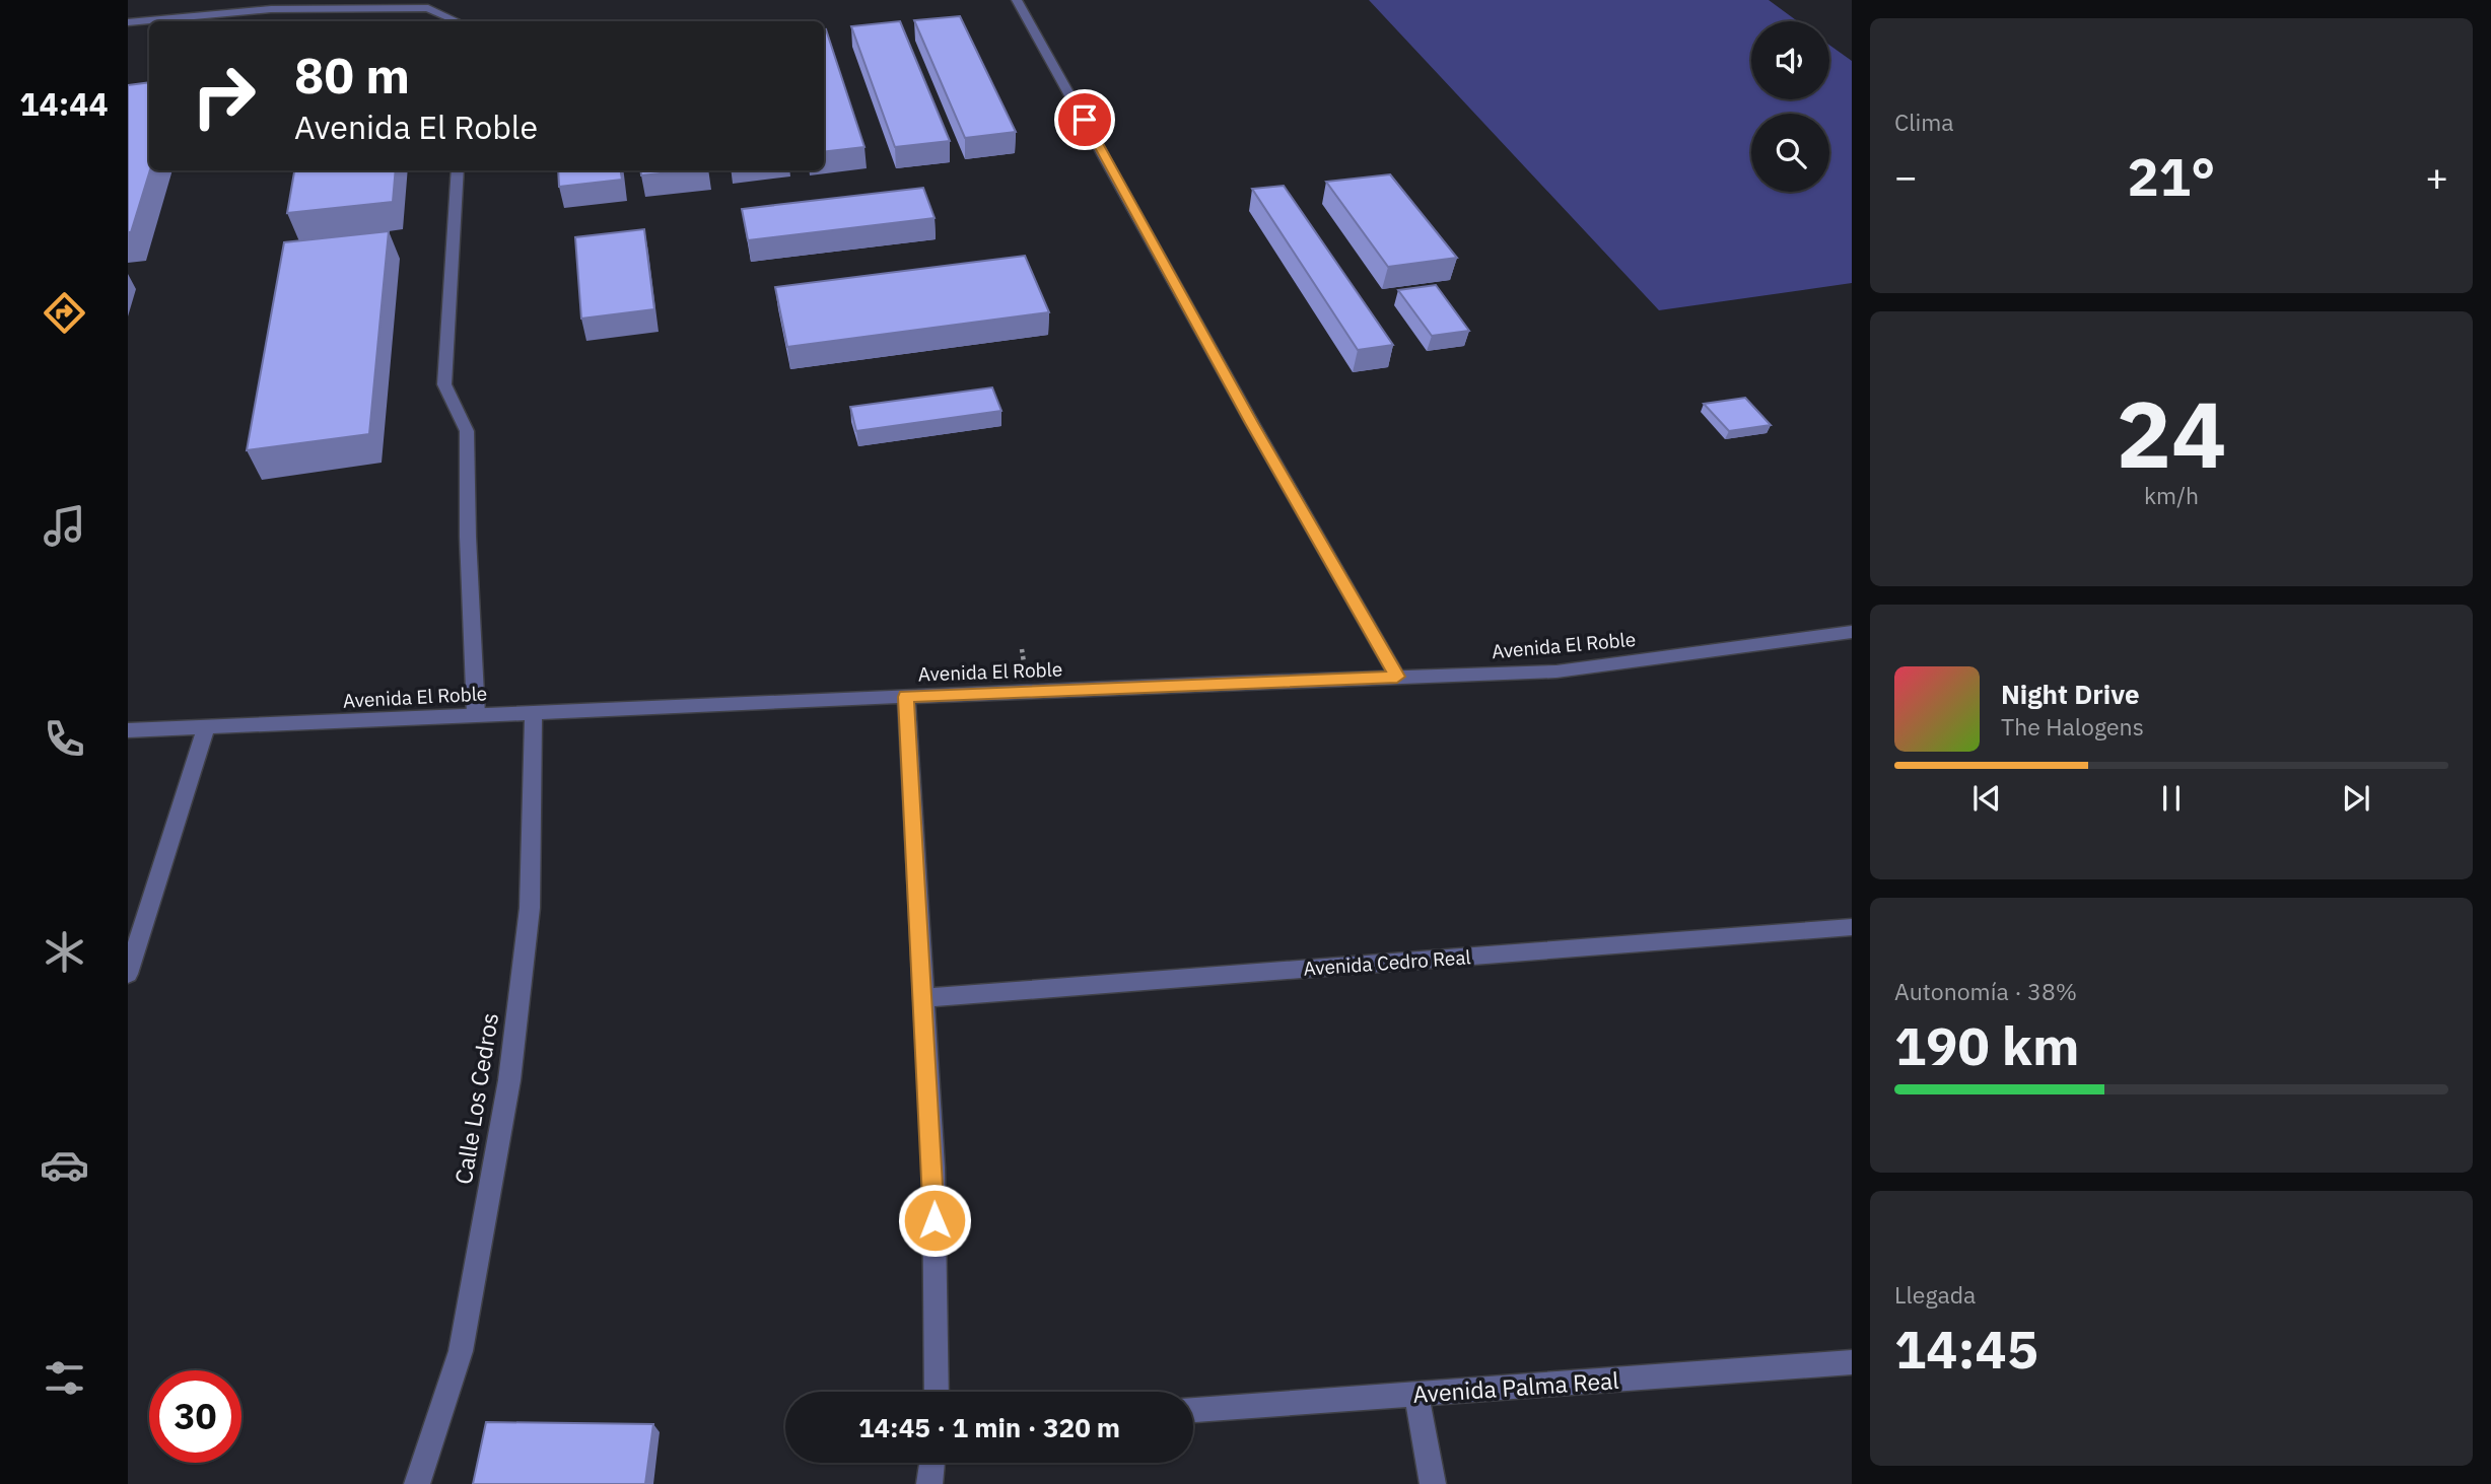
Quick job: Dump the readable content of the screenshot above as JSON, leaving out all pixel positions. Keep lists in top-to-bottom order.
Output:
{
  "streets": {
    "street": [
      "Avenida El Roble",
      "Avenida Cedro Real",
      "Calle Los Cedros",
      "Avenida Palma Real"
    ]
  },
  "crossings": [
    ["Avenida El Roble", "Calle Los Cedros"]
  ],
  "page": {
    "tabs": "14:44",
    "tile": [
      "Clima",
      ["24", "km/h"],
      ["Autonomía · 38%", "190 km"],
      ["Llegada", "14:45"]
    ],
    "turn": ["80 m", "Avenida El Roble"],
    "heat": ["−", "21°", "+"],
    "song": ["Night Drive", "The Halogens"],
    "limit": "30",
    "trip": "14:45 · 1 min · 320 m"
  }
}
